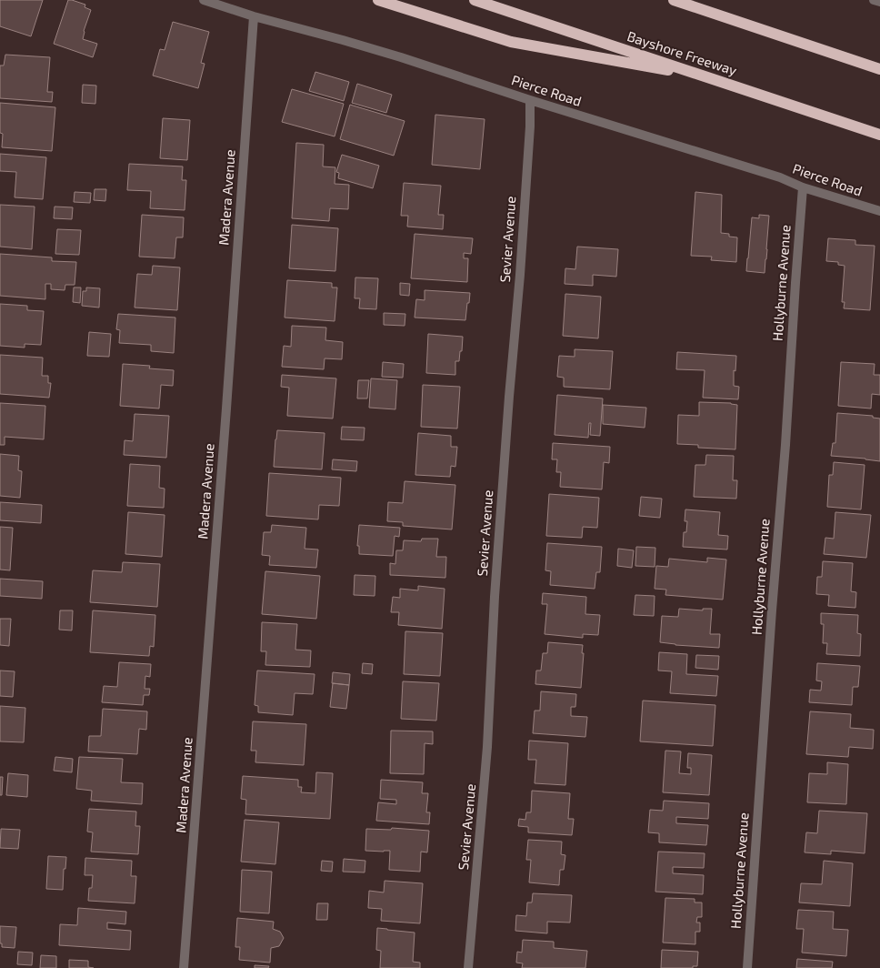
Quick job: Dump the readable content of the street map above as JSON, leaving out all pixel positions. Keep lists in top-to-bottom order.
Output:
{
  "streets": {
    "highway": ["Bayshore Freeway"],
    "street": [
      "Pierce Road",
      "Madera Avenue",
      "Sevier Avenue",
      "Hollyburne Avenue"
    ]
  },
  "crossings": [
    ["Pierce Road", "Madera Avenue"],
    ["Pierce Road", "Sevier Avenue"],
    ["Pierce Road", "Hollyburne Avenue"]
  ]
}
